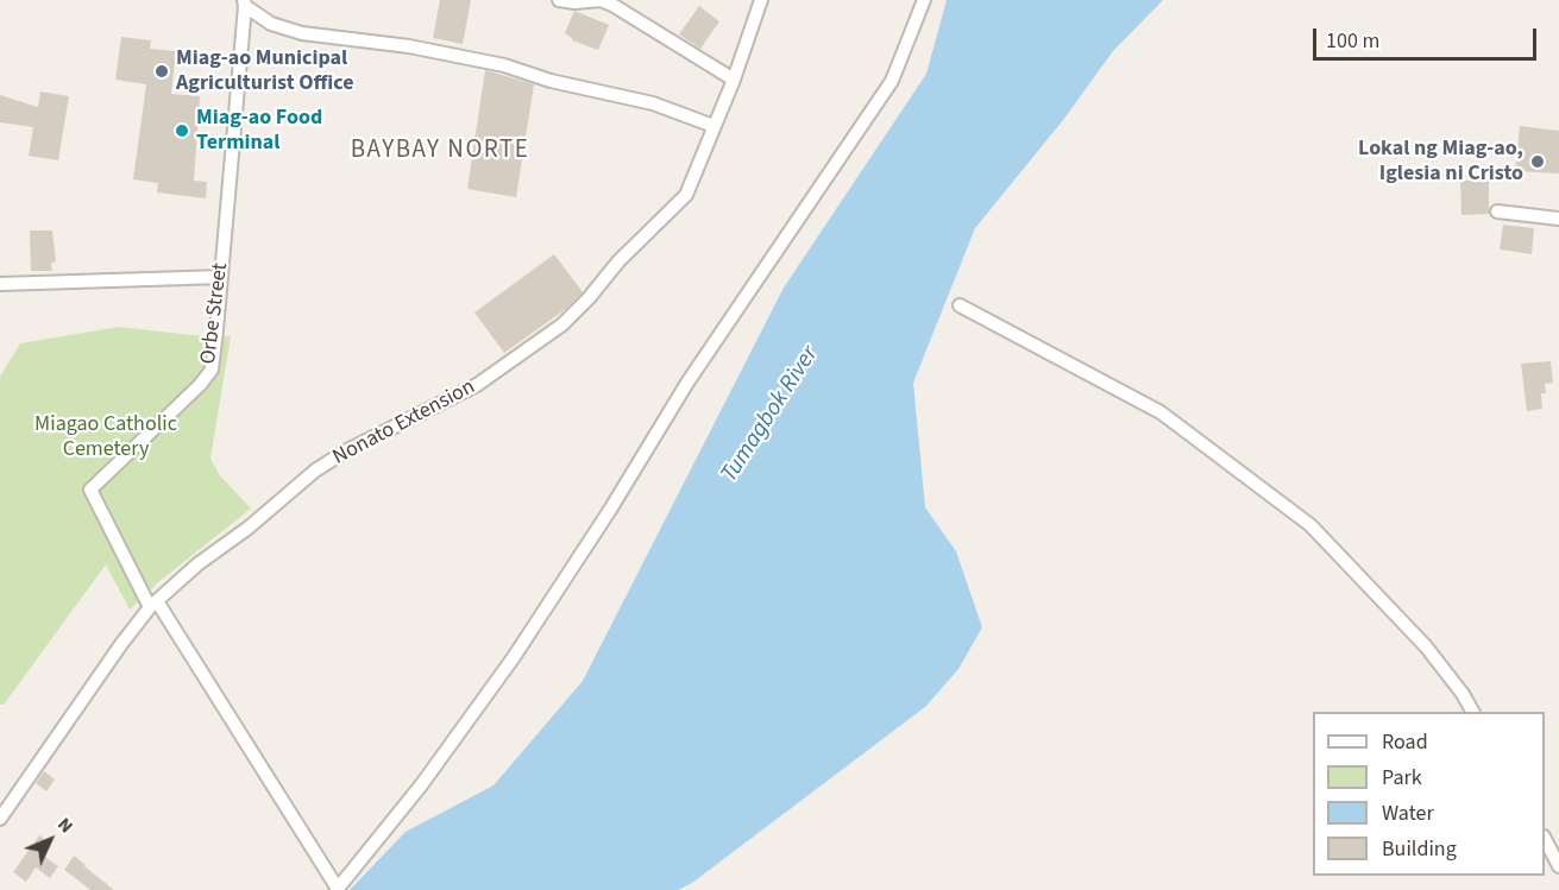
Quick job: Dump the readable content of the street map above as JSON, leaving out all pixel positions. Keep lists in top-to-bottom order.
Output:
{
  "streets": {
    "street": ["Orbe Street", "Nonato Extension"]
  },
  "crossings": [
    ["Orbe Street", "Nonato Extension"]
  ],
  "districts": ["BAYBAY NORTE"],
  "water": ["Tumagbok River"],
  "parks": ["Miagao Catholic Cemetery"],
  "places": ["Miag-ao Municipal Agriculturist Office", "Miag-ao Food Terminal", "Lokal ng Miag-ao, Iglesia ni Cristo"],
  "legend": [
    "Road",
    "Park",
    "Water",
    "Building"
  ],
  "scale_bar": "100 m",
  "north": "top right"
}
